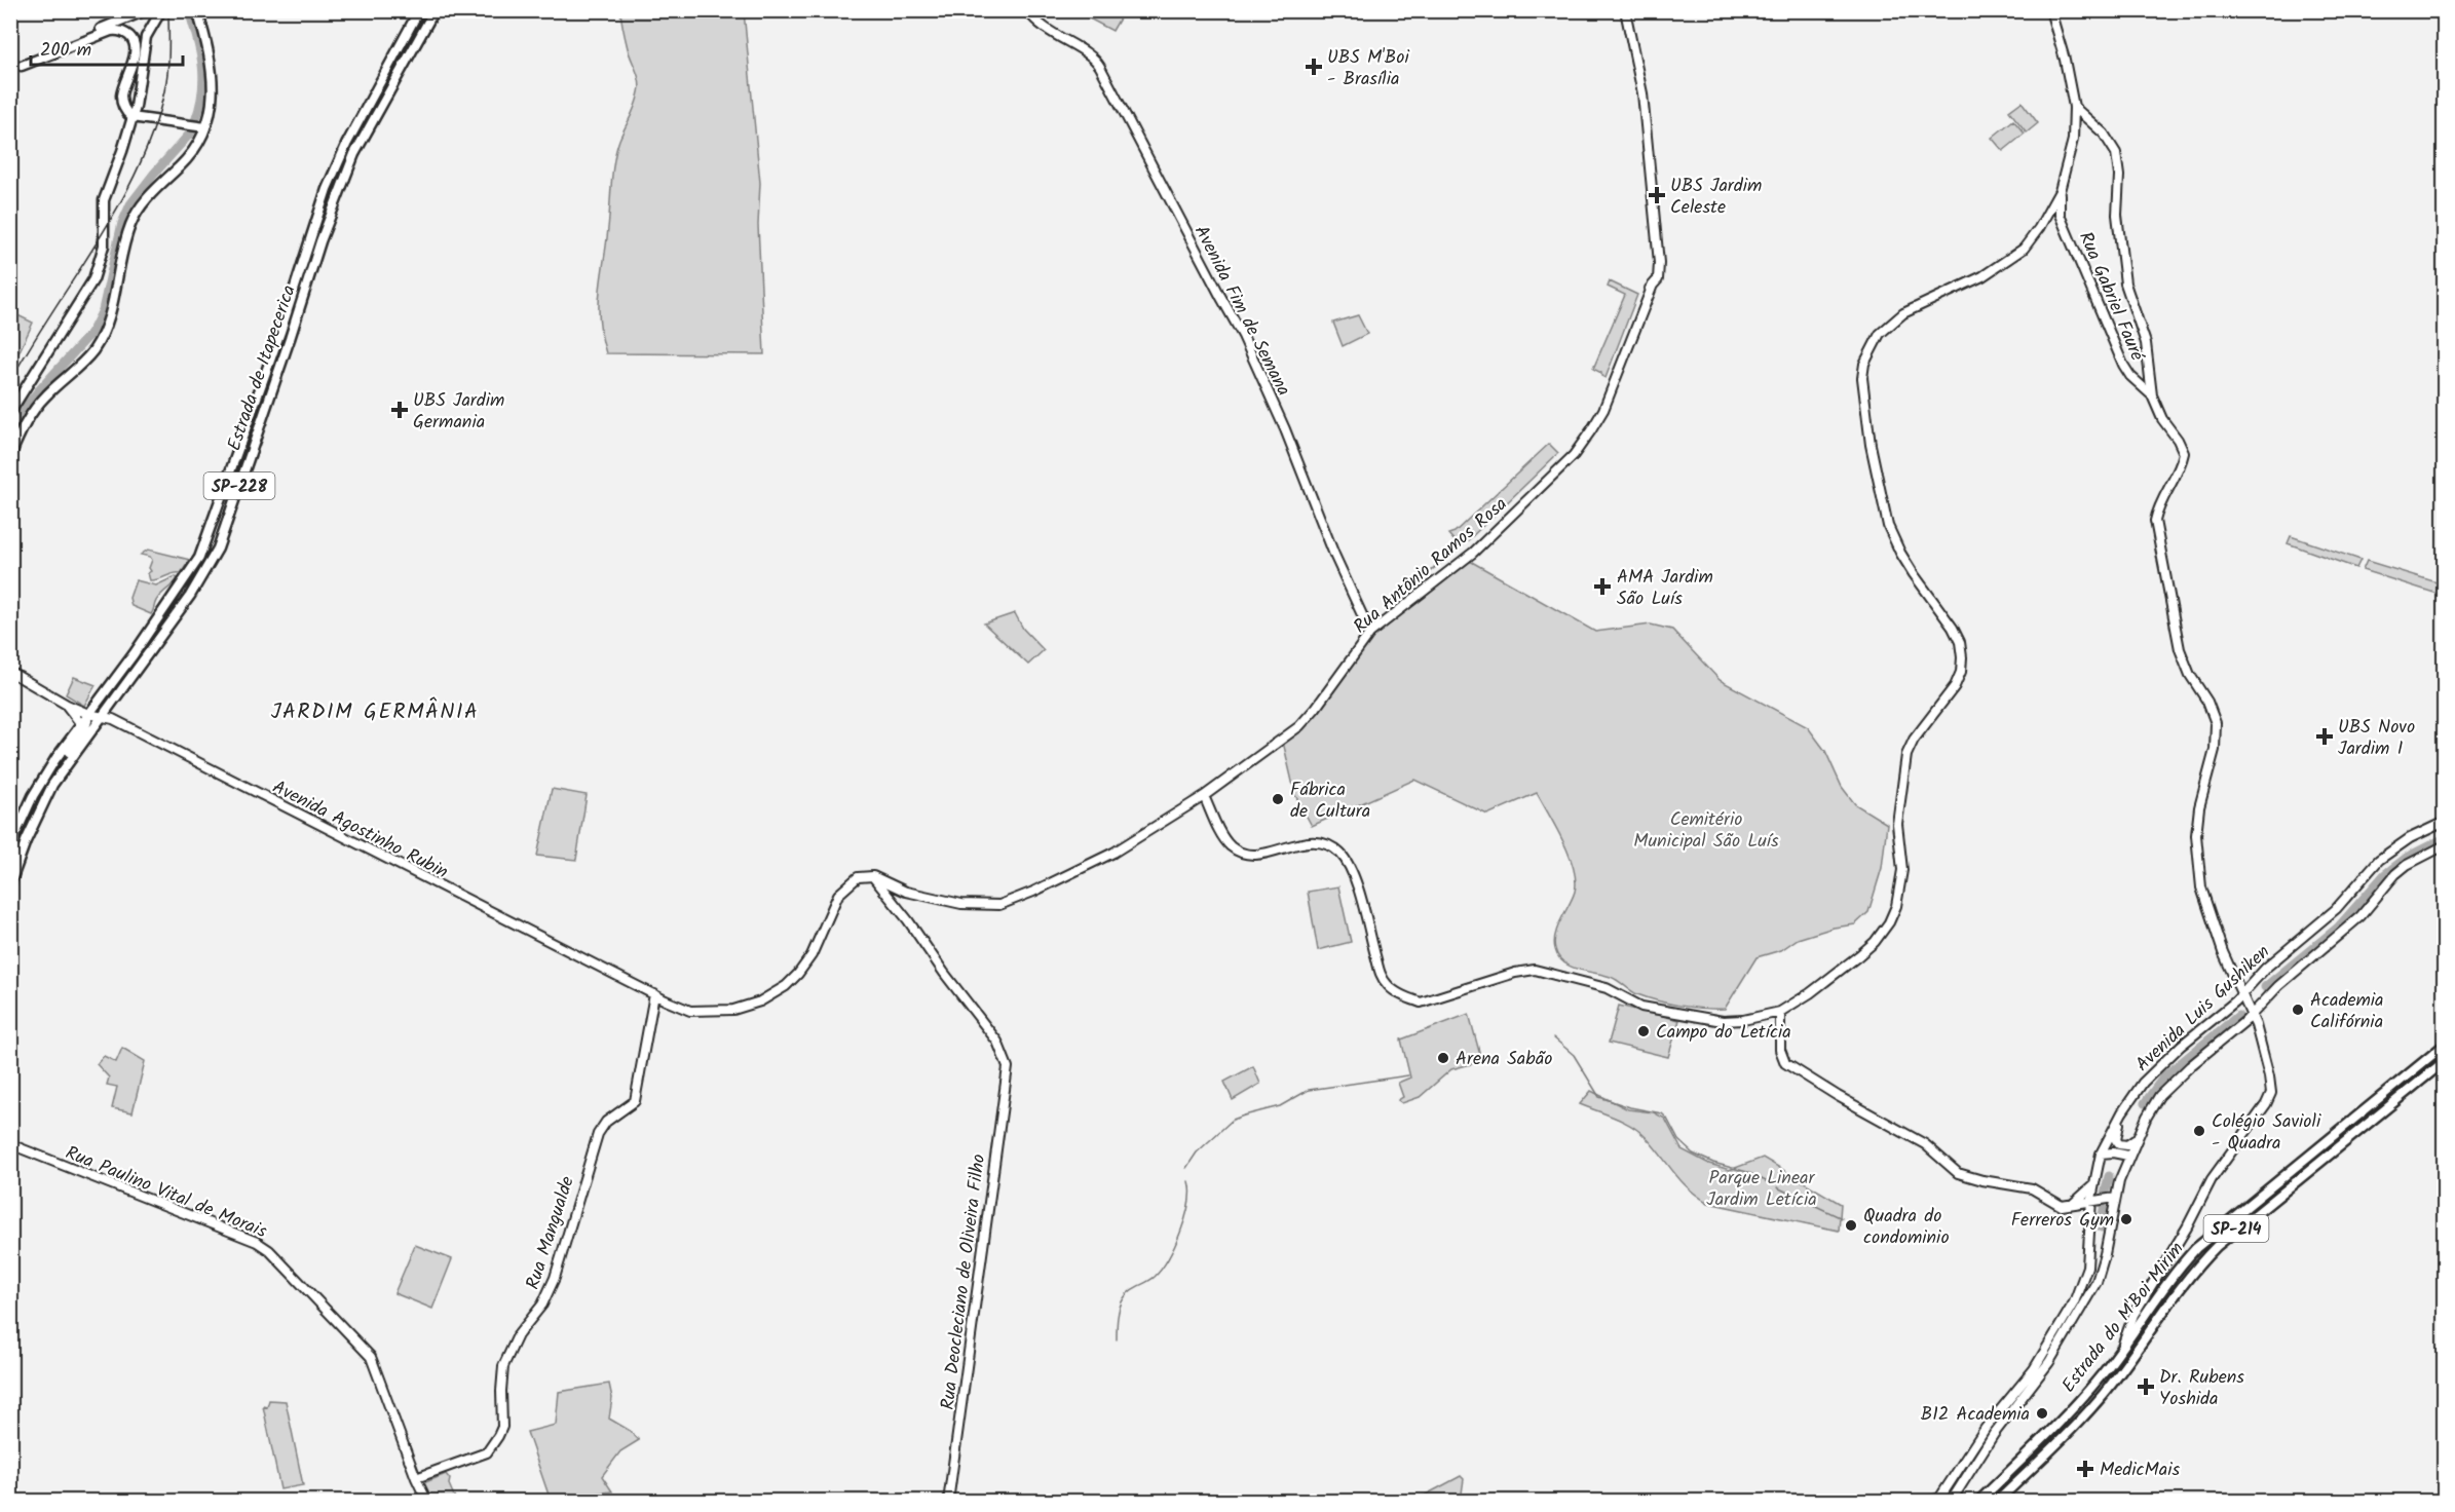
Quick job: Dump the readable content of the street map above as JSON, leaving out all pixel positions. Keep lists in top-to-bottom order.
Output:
{
  "streets": {
    "main road": [
      "Rua Gabriel Fauré",
      "Avenida Fim de Semana",
      "Estrada de Itapecerica",
      "SP-228",
      "Rua Antônio Ramos Rosa",
      "Avenida Agostinho Rubin",
      "Avenida Luis Gushiken",
      "Rua Paulino Vital de Morais",
      "SP-214",
      "Rua Mangualde",
      "Rua Deocleciano de Oliveira Filho",
      "Estrada do M'Boi Mirim"
    ]
  },
  "crossings": [
    ["Avenida Fim de Semana", "Rua Antônio Ramos Rosa"],
    ["Estrada de Itapecerica", "Avenida Agostinho Rubin"],
    ["Rua Antônio Ramos Rosa", "Avenida Agostinho Rubin"],
    ["Rua Antônio Ramos Rosa", "Rua Deocleciano de Oliveira Filho"],
    ["Avenida Agostinho Rubin", "Rua Mangualde"],
    ["Avenida Agostinho Rubin", "Rua Deocleciano de Oliveira Filho"],
    ["Rua Paulino Vital de Morais", "Rua Mangualde"]
  ],
  "districts": ["JARDIM GERMÂNIA"],
  "parks": ["Cemitério Municipal São Luís", "Parque Linear Jardim Letícia"],
  "places": {
    "health": [
      "UBS M'Boi - Brasília",
      "UBS Jardim Celeste",
      "UBS Jardim Germania",
      "AMA Jardim São Luís",
      "UBS Novo Jardim I",
      "Dr. Rubens Yoshida",
      "MedicMais"
    ],
    "other": [
      "Fábrica de Cultura",
      "Academia Califórnia",
      "Campo do Letícia",
      "Arena Sabão",
      "Colégio Savioli - Quadra",
      "Ferreros Gym",
      "Quadra do condominio",
      "B12 Academia"
    ]
  },
  "scale_bar": "200 m"
}
